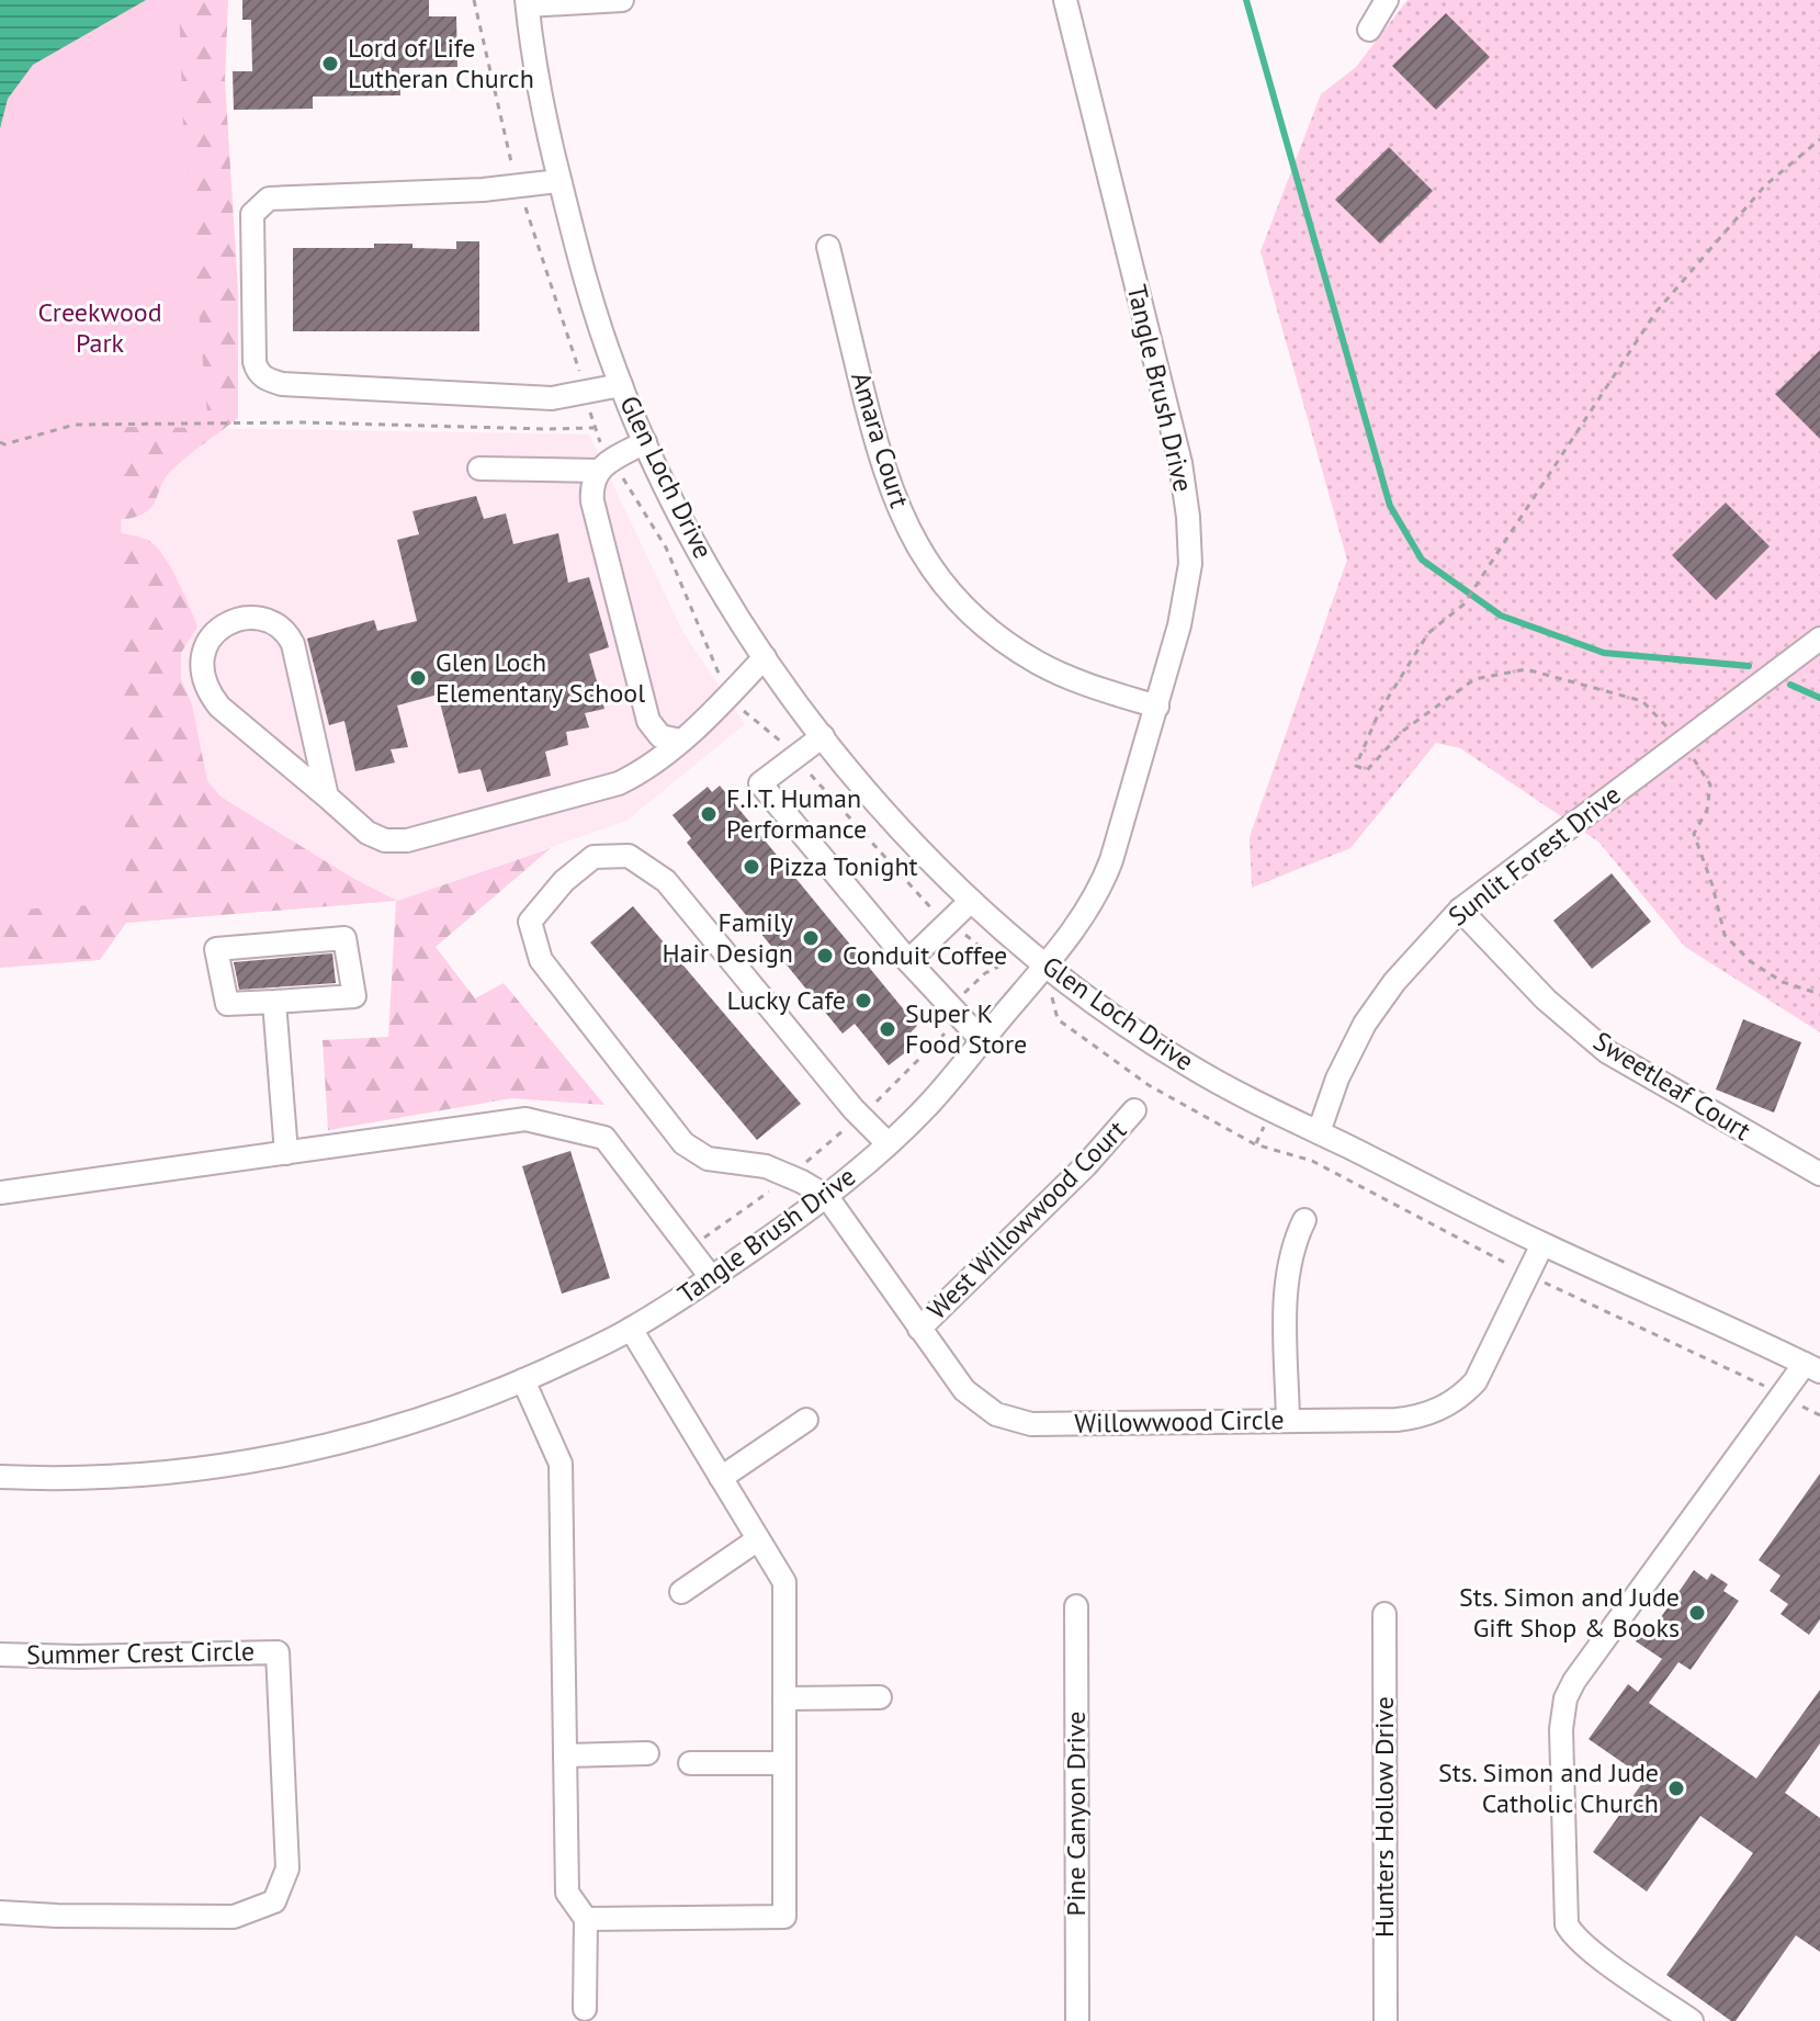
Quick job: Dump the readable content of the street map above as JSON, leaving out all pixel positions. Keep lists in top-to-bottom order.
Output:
{
  "streets": {
    "street": [
      "Tangle Brush Drive",
      "Amara Court",
      "Glen Loch Drive",
      "Sunlit Forest Drive",
      "Sweetleaf Court",
      "West Willowwood Court",
      "Willowwood Circle",
      "Summer Crest Circle",
      "Pine Canyon Drive",
      "Hunters Hollow Drive"
    ]
  },
  "crossings": [
    ["Tangle Brush Drive", "Amara Court"],
    ["Tangle Brush Drive", "Glen Loch Drive"],
    ["Tangle Brush Drive", "Willowwood Circle"],
    ["Glen Loch Drive", "Sunlit Forest Drive"],
    ["Glen Loch Drive", "Willowwood Circle"],
    ["Sunlit Forest Drive", "Sweetleaf Court"],
    ["West Willowwood Court", "Willowwood Circle"]
  ],
  "parks": ["Creekwood Park"],
  "places": [
    "Lord of Life Lutheran Church",
    "Glen Loch Elementary School",
    "F.I.T. Human Performance",
    "Pizza Tonight",
    "Family Hair Design",
    "Conduit Coffee",
    "Lucky Cafe",
    "Super K Food Store",
    "Sts. Simon and Jude Gift Shop & Books",
    "Sts. Simon and Jude Catholic Church"
  ]
}
